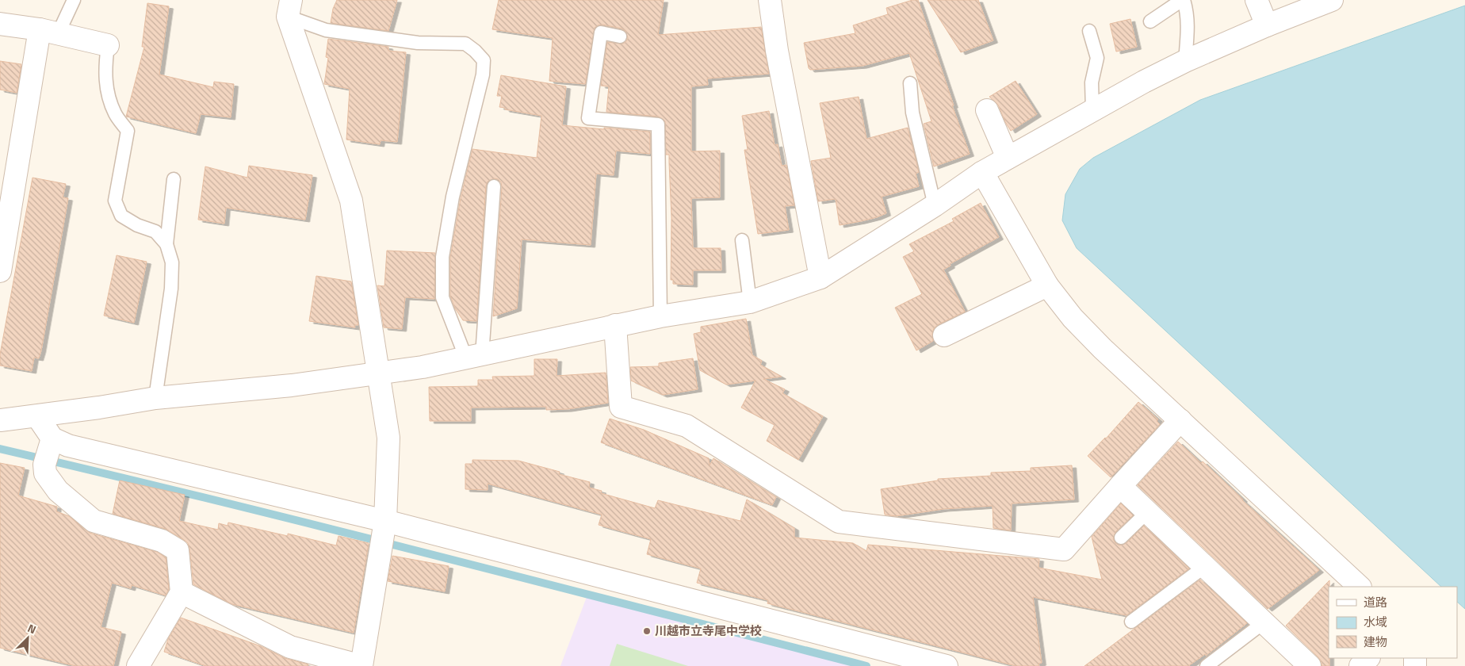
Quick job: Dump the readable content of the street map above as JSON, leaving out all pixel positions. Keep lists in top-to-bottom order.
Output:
{
  "places": ["川越市立寺尾中学校"],
  "legend": ["道路", "水域", "建物"],
  "north": "top right"
}
